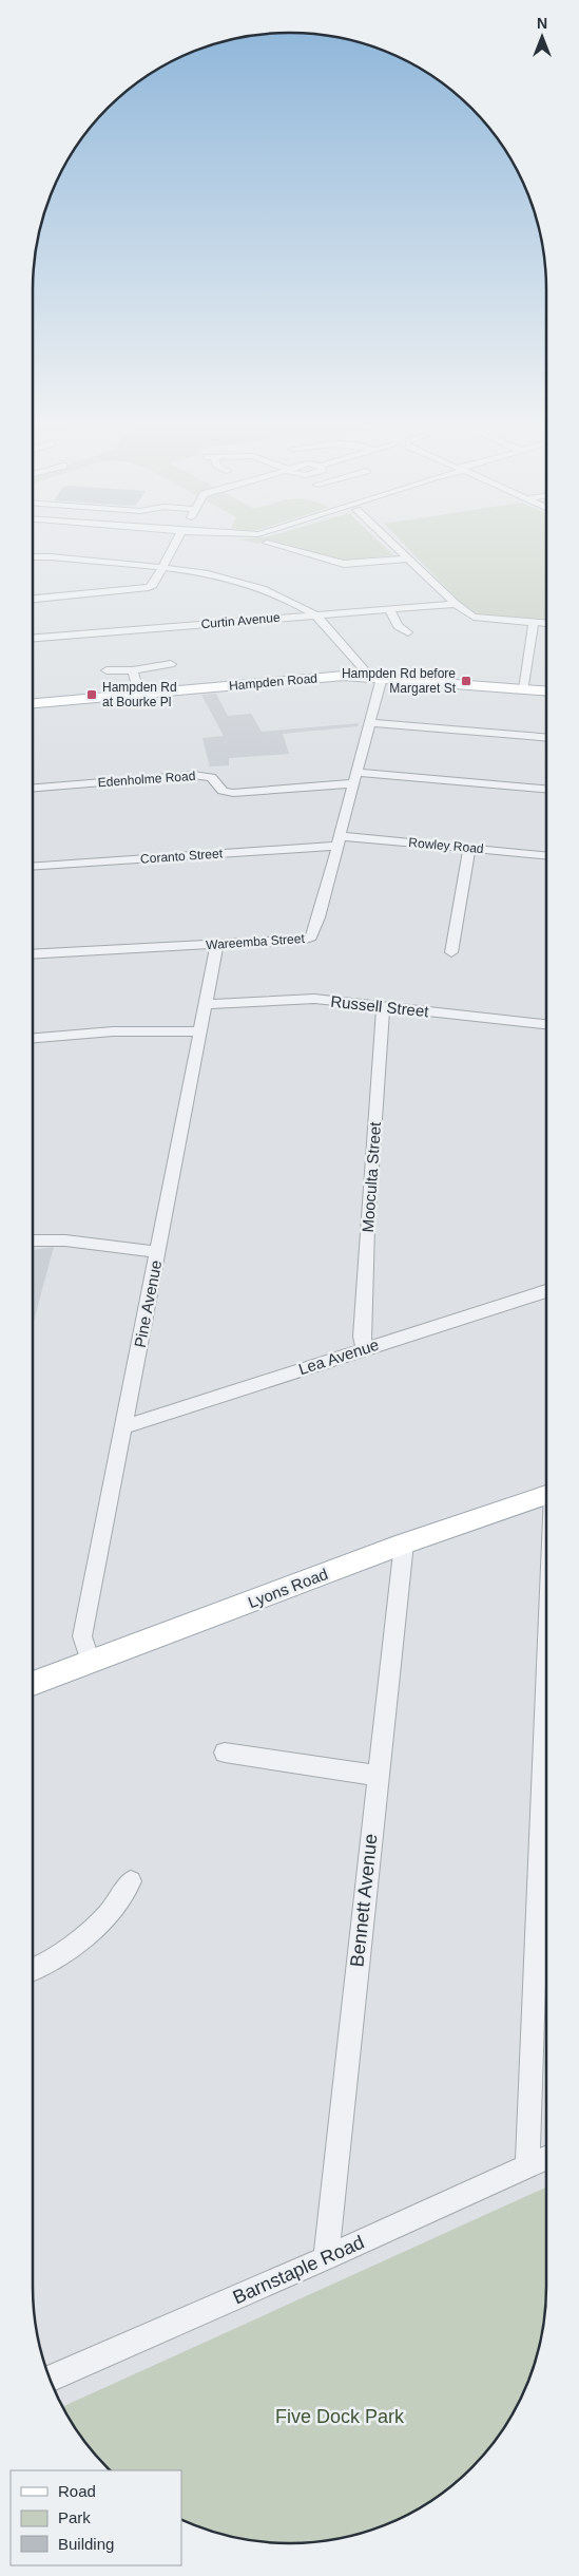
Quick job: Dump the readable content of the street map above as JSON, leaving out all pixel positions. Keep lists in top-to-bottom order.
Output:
{
  "streets": {
    "main road": ["Hampden Road", "Lyons Road"],
    "street": [
      "Curtin Avenue",
      "Edenholme Road",
      "Rowley Road",
      "Coranto Street",
      "Wareemba Street",
      "Russell Street",
      "Mooculta Street",
      "Pine Avenue",
      "Lea Avenue",
      "Bennett Avenue",
      "Barnstaple Road"
    ]
  },
  "crossings": [
    ["Hampden Road", "Wareemba Street"],
    ["Edenholme Road", "Wareemba Street"],
    ["Rowley Road", "Coranto Street"],
    ["Rowley Road", "Wareemba Street"],
    ["Coranto Street", "Wareemba Street"],
    ["Wareemba Street", "Pine Avenue"],
    ["Russell Street", "Mooculta Street"],
    ["Russell Street", "Pine Avenue"],
    ["Mooculta Street", "Lea Avenue"],
    ["Pine Avenue", "Lea Avenue"],
    ["Pine Avenue", "Lyons Road"],
    ["Lyons Road", "Bennett Avenue"],
    ["Bennett Avenue", "Barnstaple Road"]
  ],
  "parks": ["Five Dock Park"],
  "places": {
    "transit": ["Hampden Rd before Margaret St", "Hampden Rd at Bourke Pl"]
  },
  "legend": ["Road", "Park", "Building"],
  "north": "top"
}
